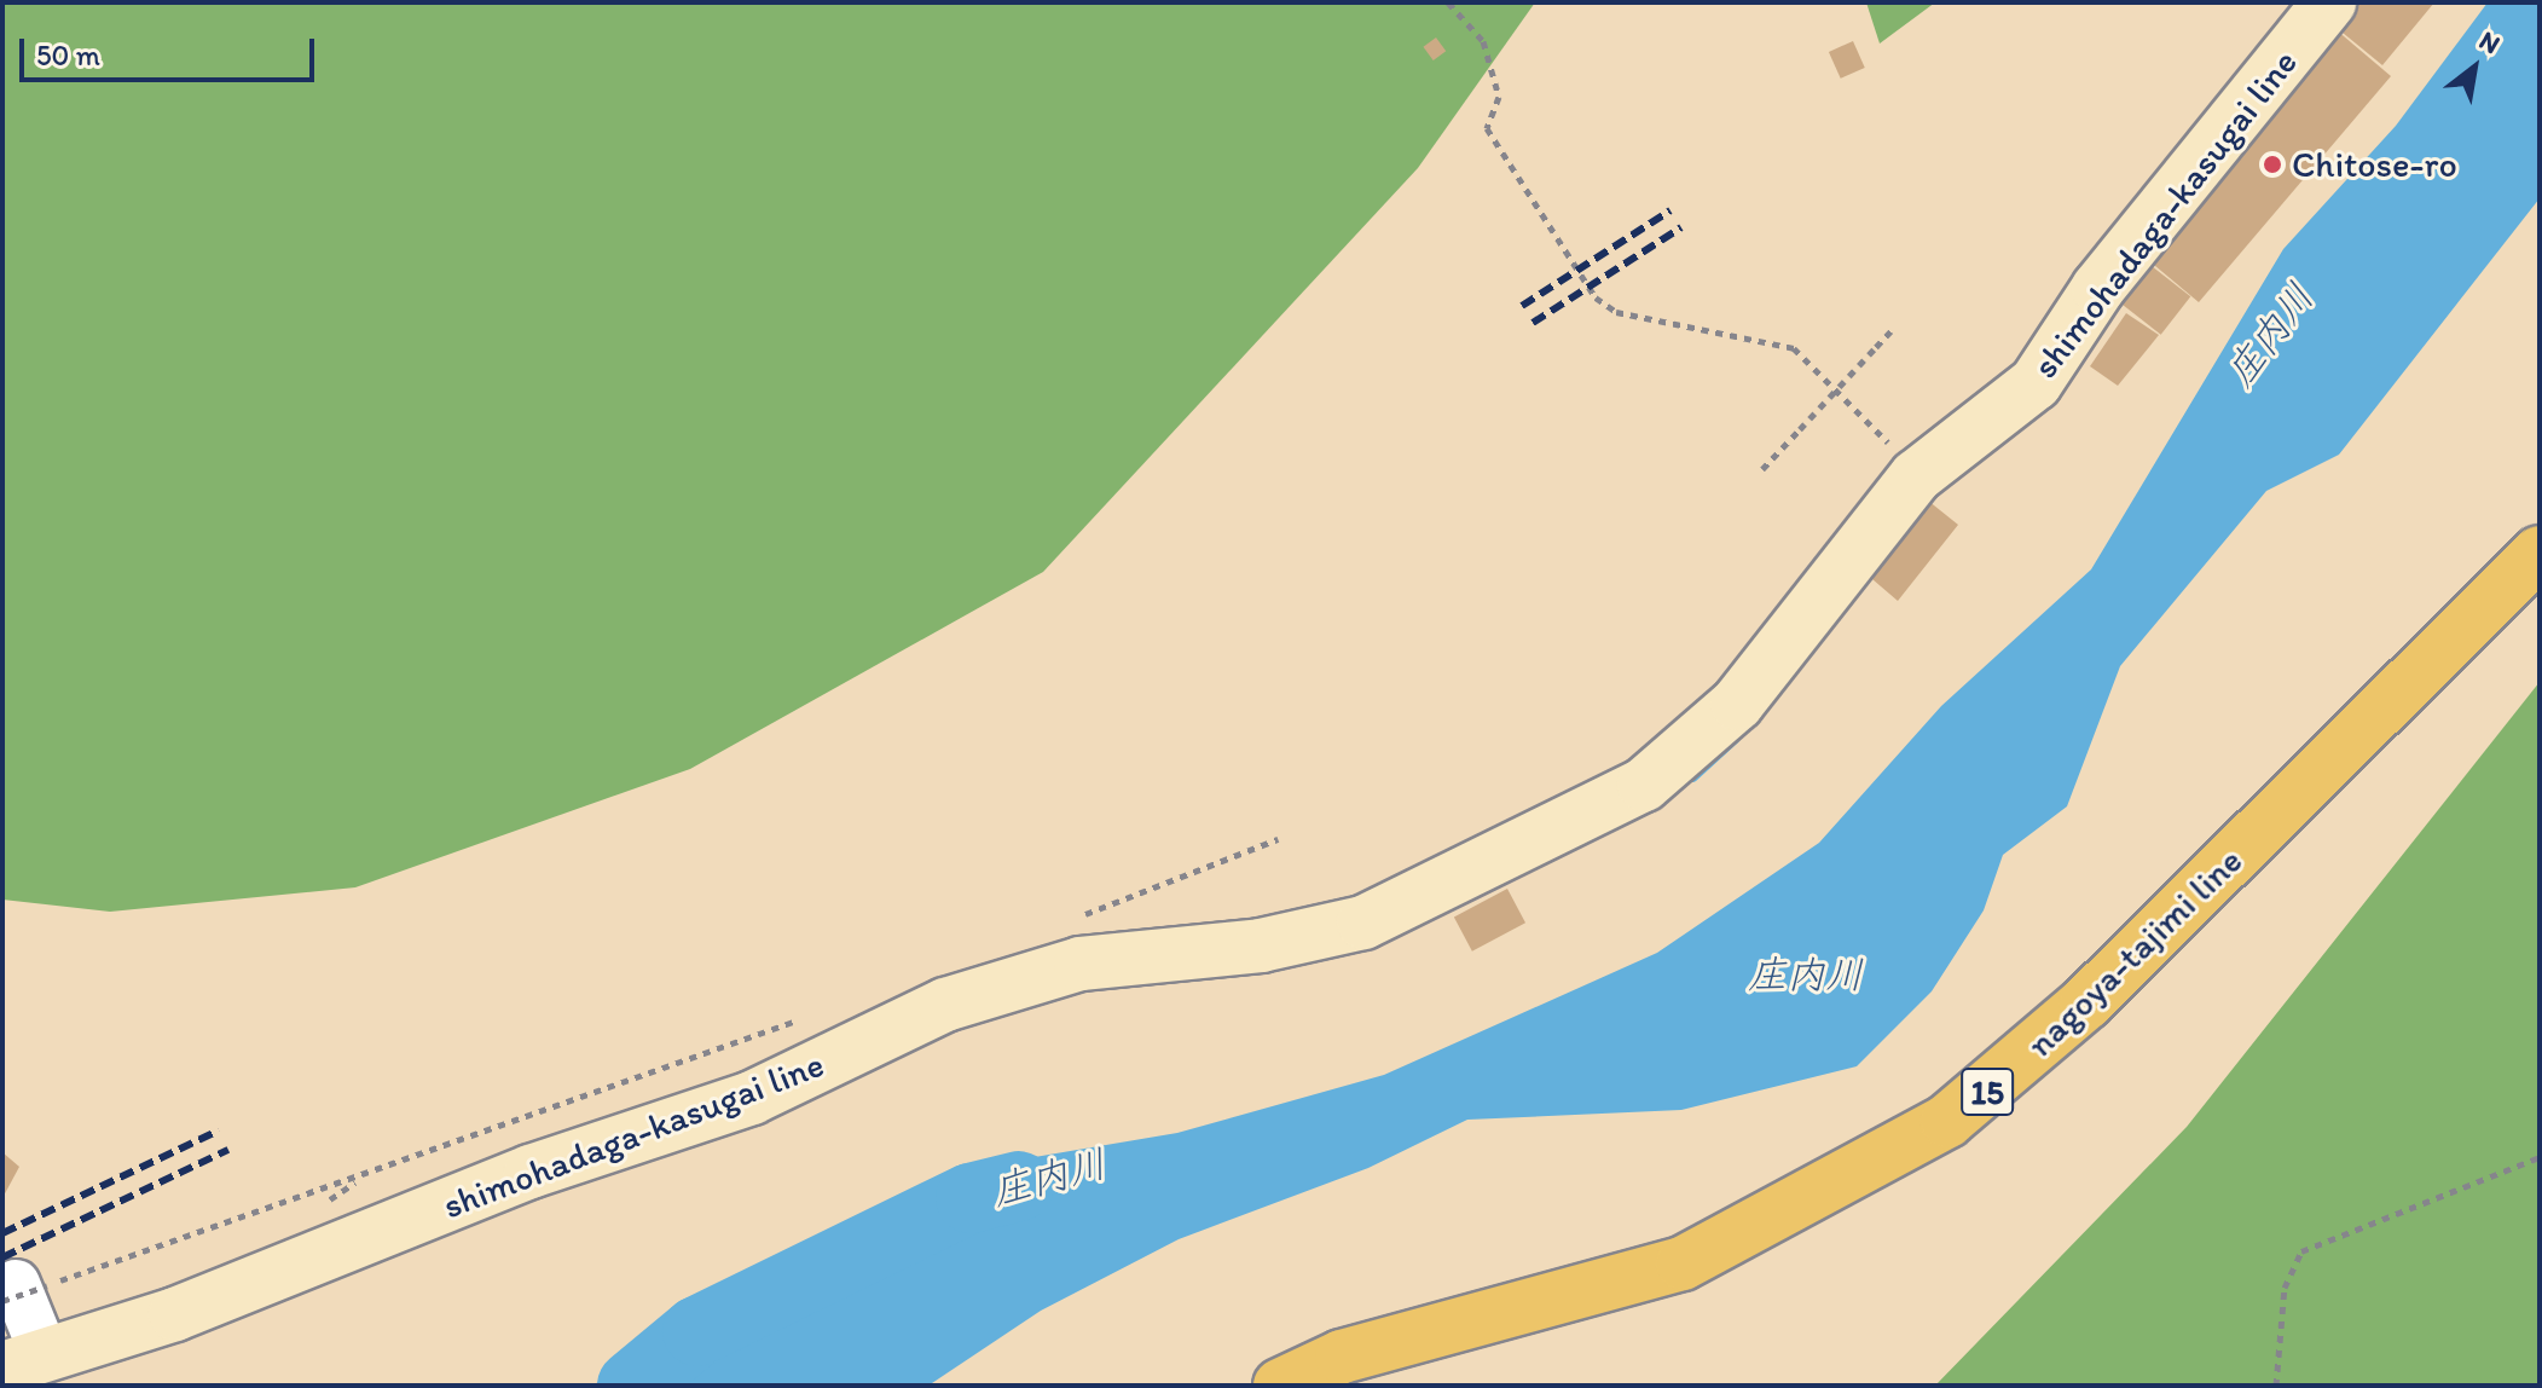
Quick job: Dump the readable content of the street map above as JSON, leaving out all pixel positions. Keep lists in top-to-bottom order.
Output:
{
  "streets": {
    "main road": ["shimohadaga-kasugai line", "nagoya-tajimi line", "15"]
  },
  "water": ["庄内川"],
  "places": ["Chitose-ro"],
  "scale_bar": "50 m",
  "north": "top right"
}
